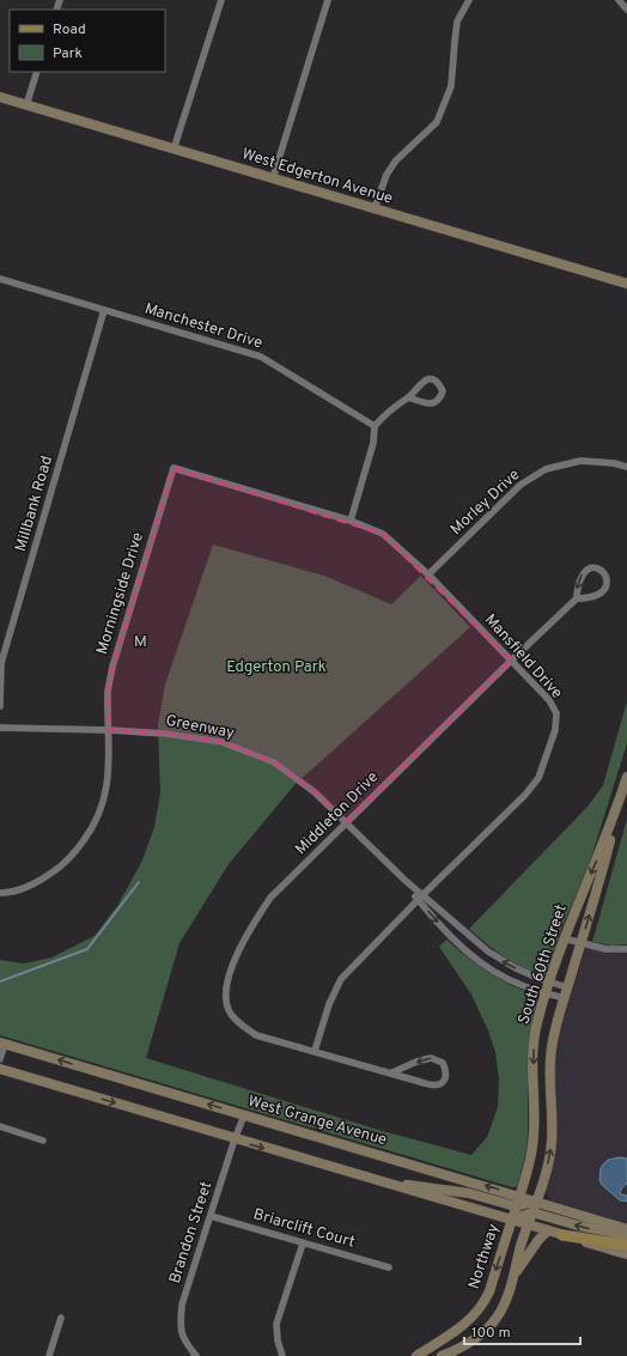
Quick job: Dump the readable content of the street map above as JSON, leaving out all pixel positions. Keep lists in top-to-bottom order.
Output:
{
  "streets": {
    "street": [
      "West Edgerton Avenue",
      "Manchester Drive",
      "Morley Drive",
      "Millbank Road",
      "Morningside Drive",
      "Mansfield Drive",
      "Greenway",
      "Middleton Drive",
      "South 60th Street",
      "West Grange Avenue",
      "Briarclift Court",
      "Brandon Street",
      "Northway"
    ]
  },
  "crossings": [
    ["Manchester Drive", "Millbank Road"],
    ["Morley Drive", "Mansfield Drive"],
    ["Morningside Drive", "Mansfield Drive"],
    ["Morningside Drive", "Greenway"],
    ["Mansfield Drive", "Greenway"],
    ["Mansfield Drive", "Middleton Drive"],
    ["Greenway", "Middleton Drive"],
    ["Greenway", "South 60th Street"],
    ["South 60th Street", "West Grange Avenue"],
    ["South 60th Street", "Northway"],
    ["West Grange Avenue", "Brandon Street"],
    ["Briarclift Court", "Brandon Street"]
  ],
  "districts": ["M"],
  "parks": ["Edgerton Park"],
  "legend": ["Road", "Park"],
  "scale_bar": "100 m"
}
